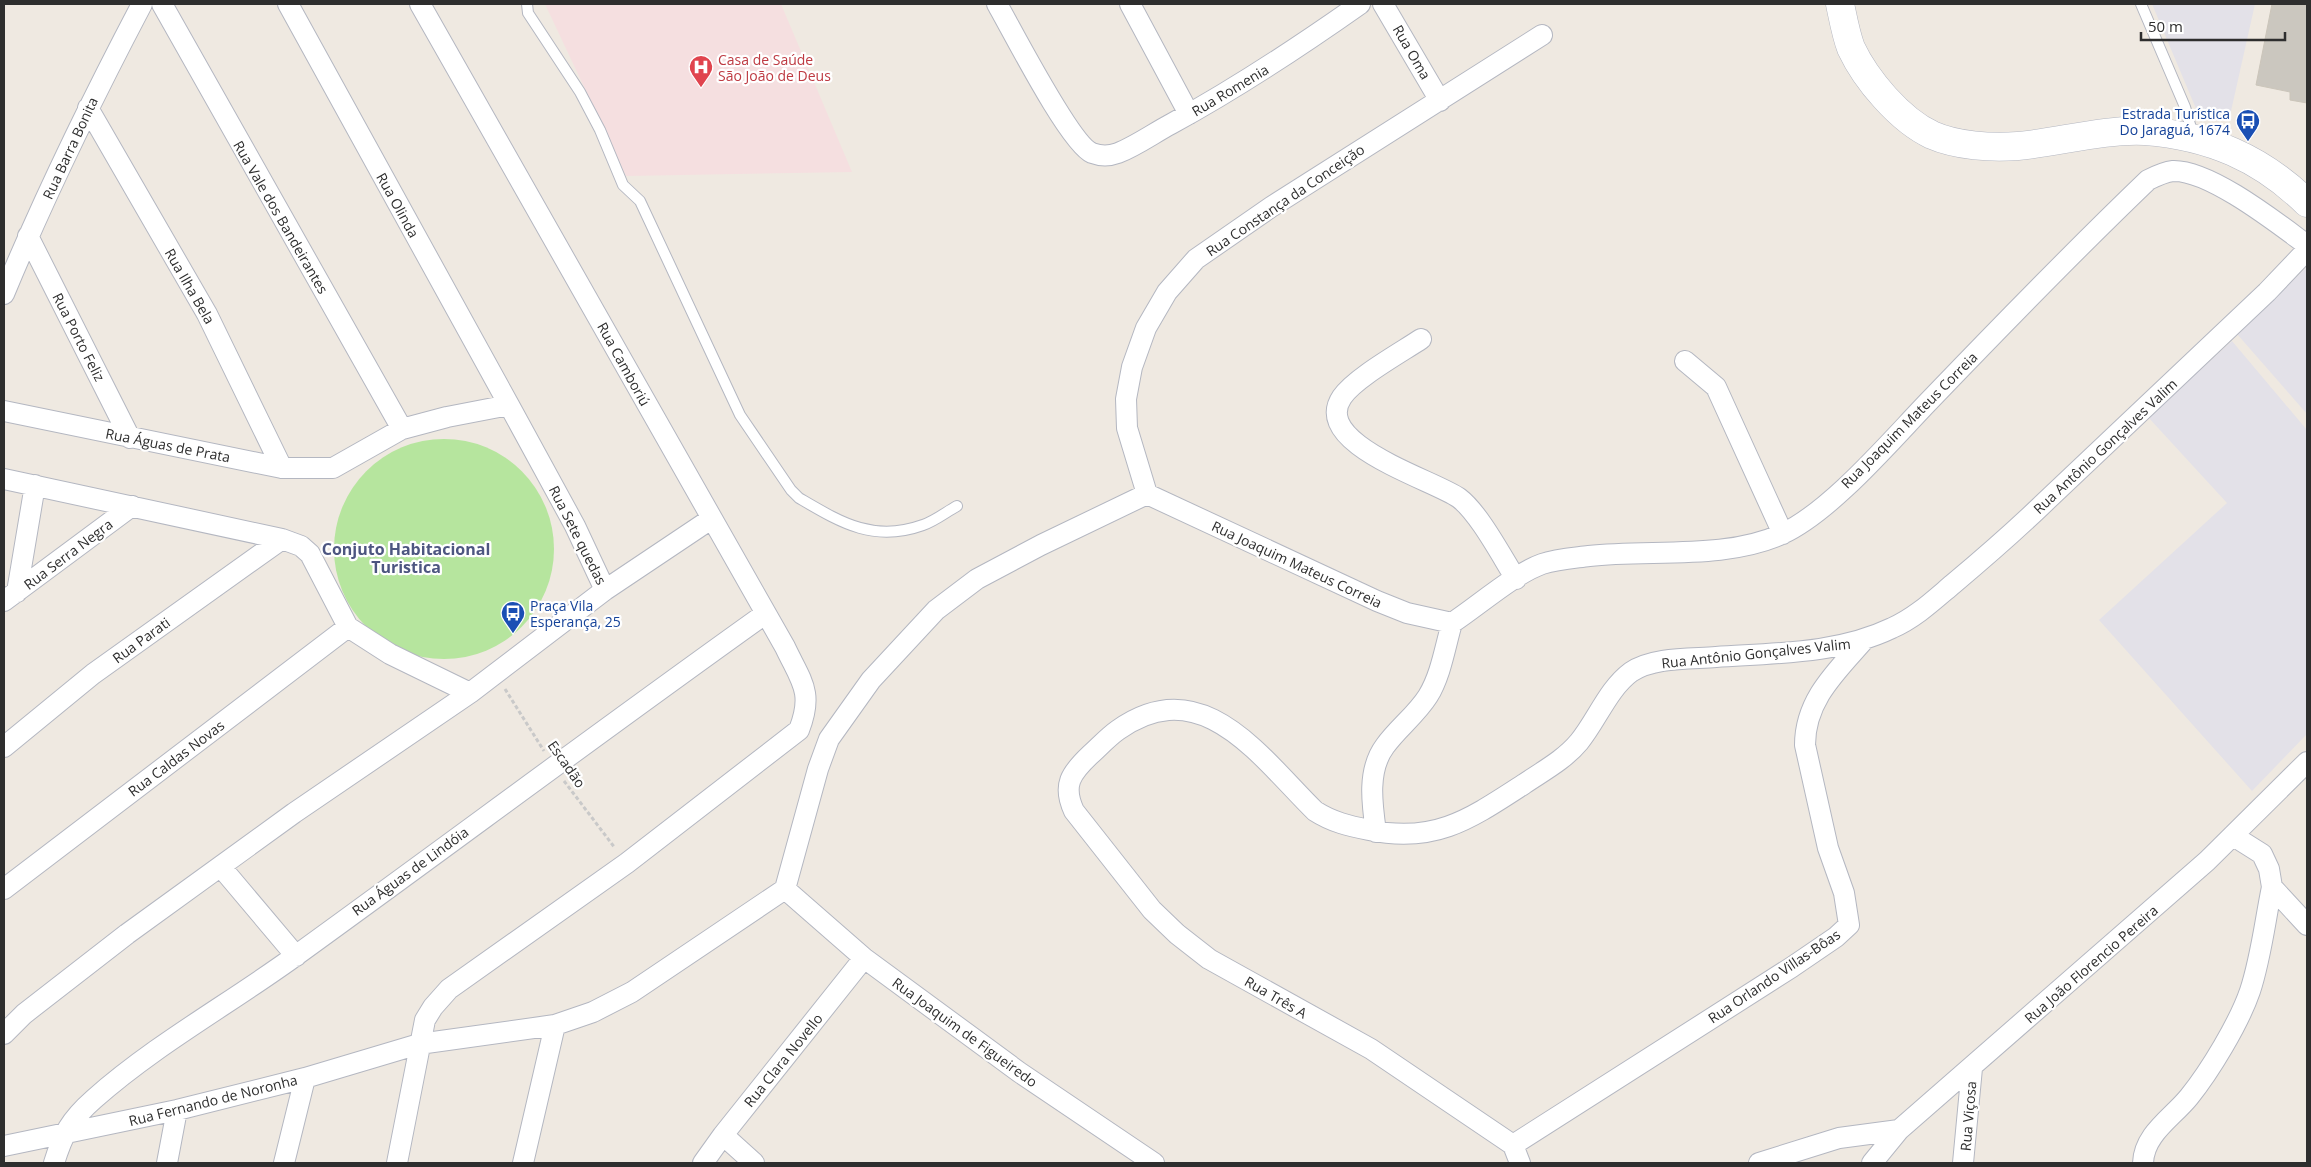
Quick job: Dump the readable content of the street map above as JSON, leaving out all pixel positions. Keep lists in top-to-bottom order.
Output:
{
  "streets": {
    "street": [
      "Rua Oma",
      "Rua Romenia",
      "Rua Barra Bonita",
      "Rua Constança da Conceição",
      "Rua Olinda",
      "Rua Vale dos Bandeirantes",
      "Rua Ilha Bela",
      "Rua Porto Feliz",
      "Rua Camboriú",
      "Rua Joaquim Mateus Correia",
      "Rua Águas de Prata",
      "Rua Antônio Gonçalves Valim",
      "Rua Sete quedas",
      "Rua Serra Negra",
      "Rua Parati",
      "Rua Caldas Novas",
      "Rua Águas de Lindóia",
      "Rua João Florencio Pereira",
      "Rua Orlando Villas-Bôas",
      "Rua Três A",
      "Rua Joaquim de Figueiredo",
      "Rua Clara Novello",
      "Rua Fernando de Noronha",
      "Rua Viçosa"
    ],
    "path": ["Escadão"]
  },
  "crossings": [
    ["Rua Oma", "Rua Constança da Conceição"],
    ["Rua Barra Bonita", "Rua Ilha Bela"],
    ["Rua Barra Bonita", "Rua Porto Feliz"],
    ["Rua Constança da Conceição", "Rua Joaquim Mateus Correia"],
    ["Rua Olinda", "Rua Sete quedas"],
    ["Rua Vale dos Bandeirantes", "Rua Águas de Prata"],
    ["Rua Ilha Bela", "Rua Águas de Prata"],
    ["Rua Porto Feliz", "Rua Águas de Prata"],
    ["Rua Camboriú", "Escadão"],
    ["Rua Camboriú", "Rua Águas de Lindóia"],
    ["Rua Antônio Gonçalves Valim", "Rua Orlando Villas-Bôas"],
    ["Rua Antônio Gonçalves Valim", "Rua Três A"],
    ["Rua Sete quedas", "Escadão"],
    ["Escadão", "Rua Águas de Lindóia"],
    ["Rua Águas de Lindóia", "Rua Fernando de Noronha"],
    ["Rua João Florencio Pereira", "Rua Viçosa"],
    ["Rua Orlando Villas-Bôas", "Rua Três A"],
    ["Rua Joaquim de Figueiredo", "Rua Clara Novello"],
    ["Rua Joaquim de Figueiredo", "Rua Fernando de Noronha"]
  ],
  "districts": ["Conjuto Habitacional Turistica"],
  "places": {
    "hospital": ["Casa de Saúde São João de Deus"],
    "bus stop": ["Estrada Turística Do Jaraguá, 1674", "Praça Vila Esperança, 25"]
  },
  "scale_bar": "50 m"
}
